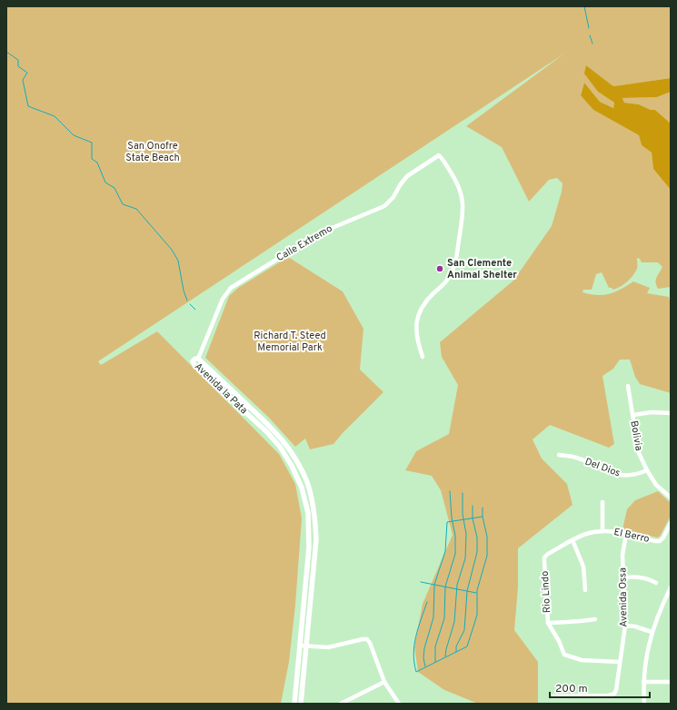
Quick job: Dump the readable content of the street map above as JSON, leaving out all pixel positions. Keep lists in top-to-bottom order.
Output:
{
  "streets": {
    "main road": ["Avenida la Pata"],
    "street": [
      "Calle Extremo",
      "Bolivia",
      "Del Dios",
      "El Berro",
      "Rio Lindo",
      "Avenida Ossa"
    ]
  },
  "crossings": [
    ["Calle Extremo", "Avenida la Pata"],
    ["Bolivia", "Del Dios"],
    ["El Berro", "Rio Lindo"],
    ["El Berro", "Avenida Ossa"],
    ["Rio Lindo", "Avenida Ossa"]
  ],
  "parks": ["San Onofre State Beach", "Richard T. Steed Memorial Park"],
  "places": ["San Clemente Animal Shelter"],
  "scale_bar": "200 m"
}
